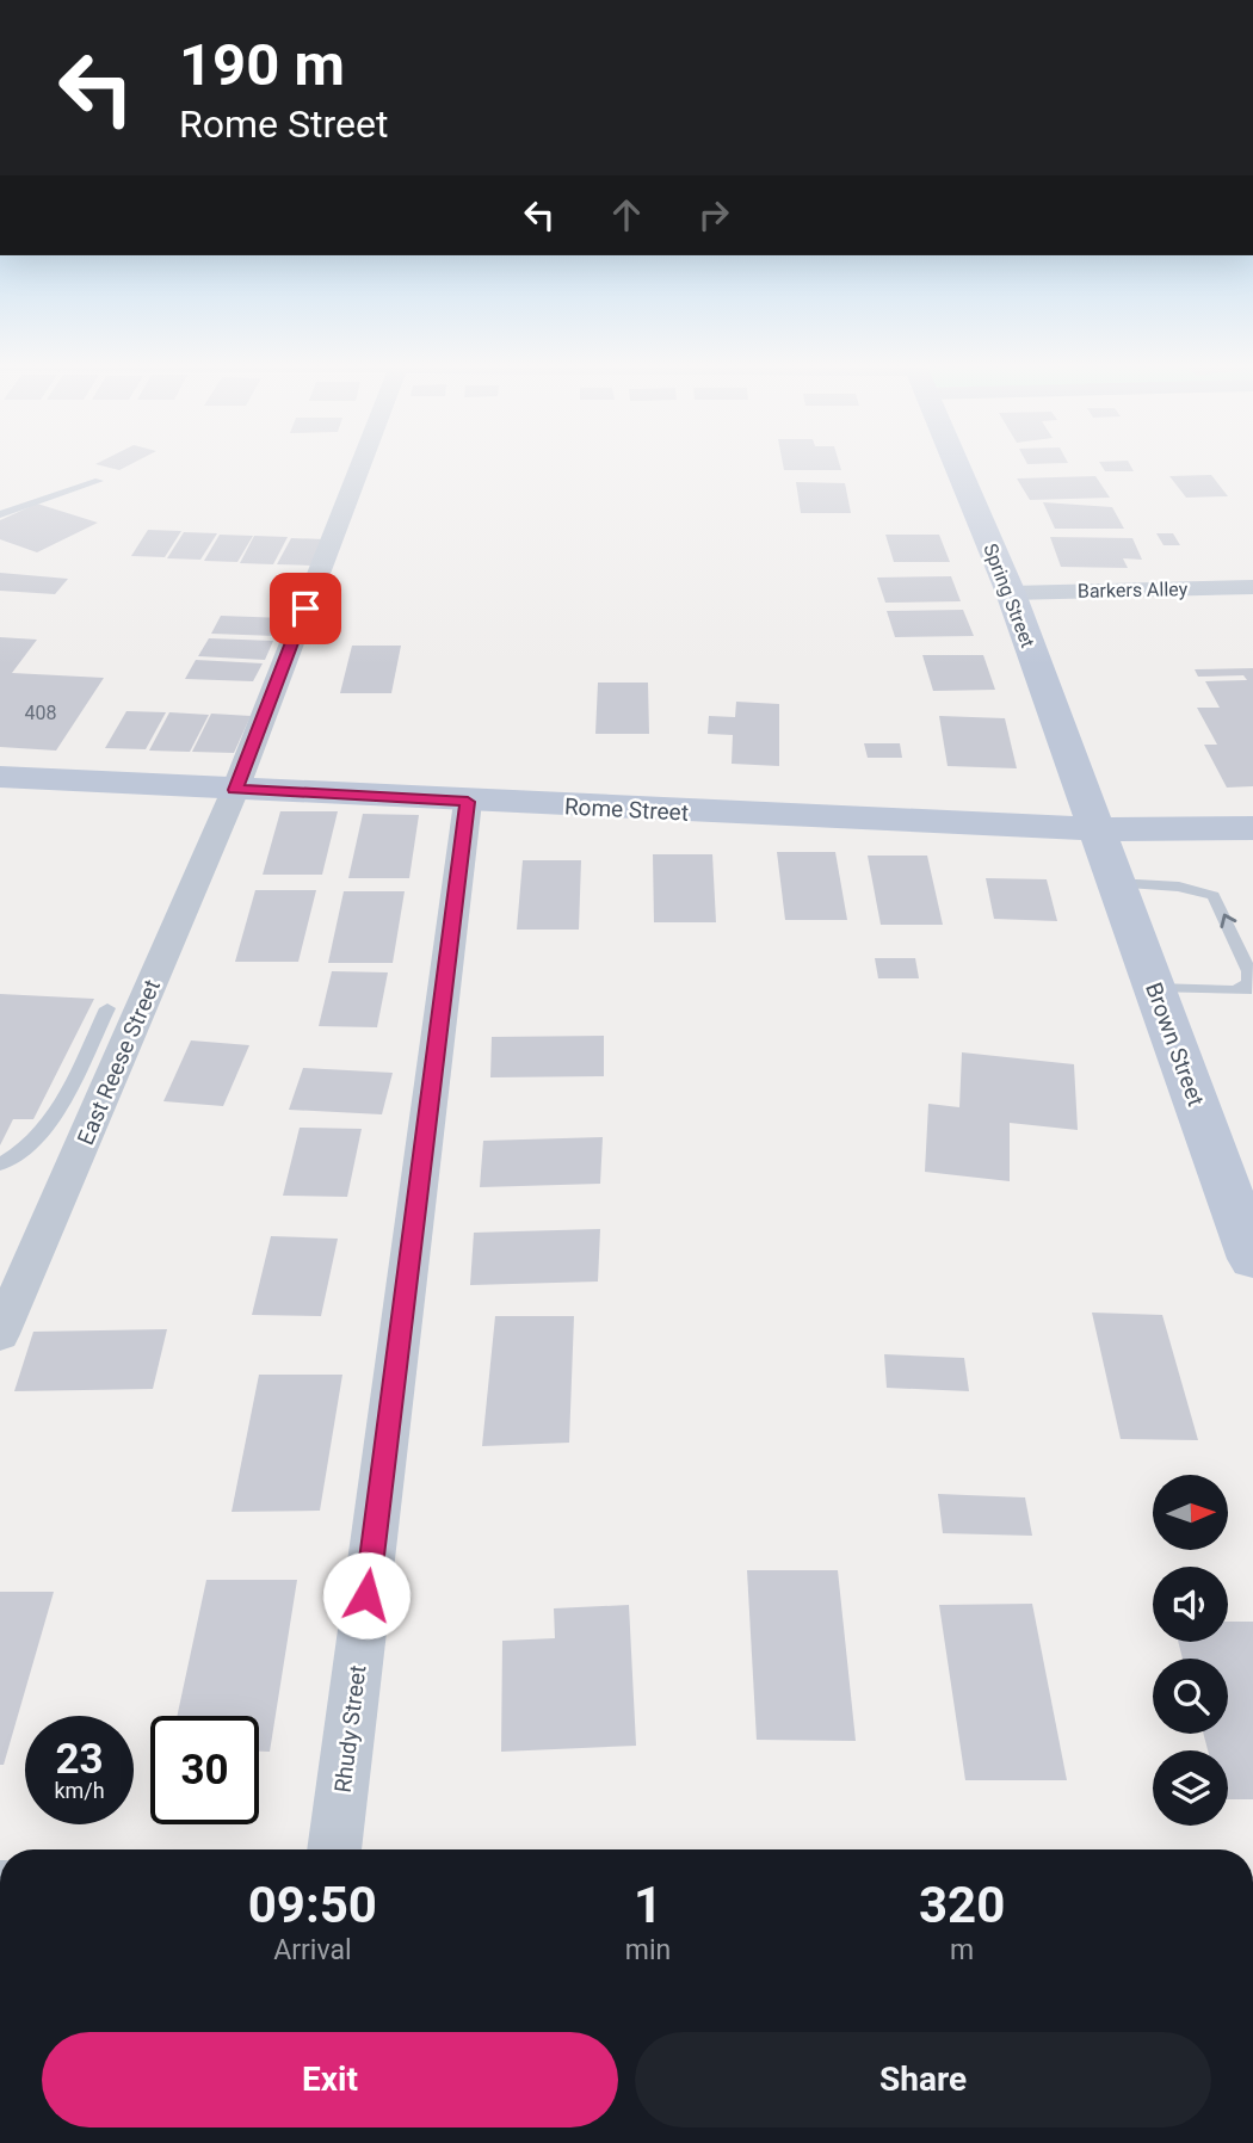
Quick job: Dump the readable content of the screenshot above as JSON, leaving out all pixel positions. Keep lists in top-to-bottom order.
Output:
{
  "streets": {
    "street": [
      "Barkers Alley",
      "Spring Street",
      "Rome Street",
      "Brown Street",
      "East Reese Street",
      "Rhudy Street"
    ]
  },
  "crossings": [
    ["Barkers Alley", "Spring Street"],
    ["Spring Street", "Rome Street"],
    ["Spring Street", "Brown Street"],
    ["Rome Street", "Brown Street"],
    ["Rome Street", "East Reese Street"],
    ["Rome Street", "Rhudy Street"]
  ],
  "house_numbers": ["408"],
  "north": "right",
  "page": {
    "turn": ["190 m", "Rome Street"],
    "speed": "23 km/h",
    "limit": "30",
    "eta": [
      "09:50",
      "Arrival",
      "1",
      "min",
      "320",
      "m"
    ],
    "buttons": ["Exit", "Share"]
  }
}
